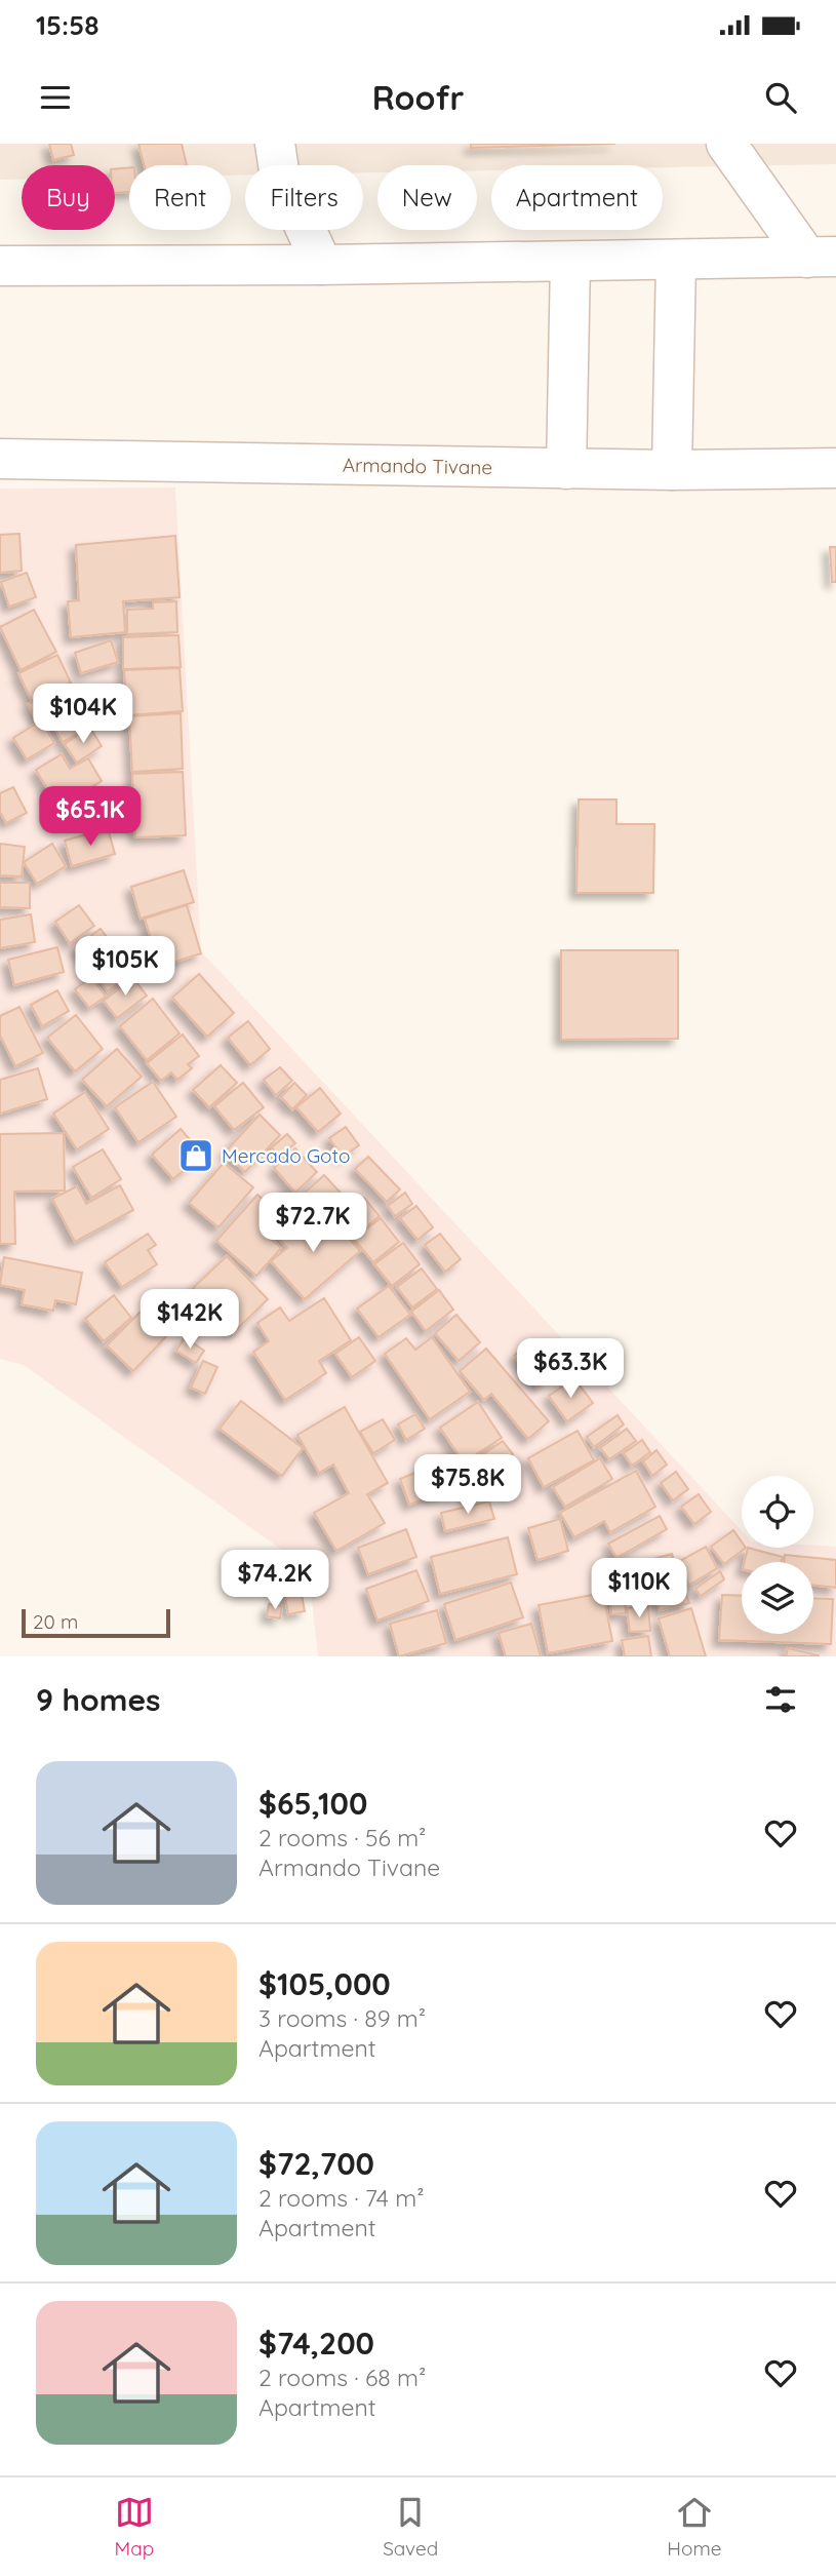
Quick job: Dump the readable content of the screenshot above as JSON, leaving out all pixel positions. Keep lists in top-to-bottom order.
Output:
{
  "streets": {
    "street": ["Armando Tivane"]
  },
  "places": {
    "shop": ["Mercado Goto"]
  },
  "scale_bar": "20 m",
  "page": {
    "status": "15:58",
    "header": "Roofr",
    "chip": [
      "Buy",
      "Rent",
      "Filters",
      "New",
      "Apartment"
    ],
    "price": [
      "$104K",
      "$65.1K",
      "$105K",
      "$72.7K",
      "$142K",
      "$63.3K",
      "$75.8K",
      "$74.2K",
      "$110K"
    ],
    "scale": "20 m",
    "heading": "9 homes",
    "list": [
      {
        "name": "$65,100",
        "note": "2 rooms · 56 m² · Armando Tivane"
      },
      {
        "name": "$105,000",
        "note": "3 rooms · 89 m² · Apartment"
      },
      {
        "name": "$72,700",
        "note": "2 rooms · 74 m² · Apartment"
      },
      {
        "name": "$74,200",
        "note": "2 rooms · 68 m² · Apartment"
      }
    ],
    "tabs": ["Map", "Saved", "Home"]
  }
}
